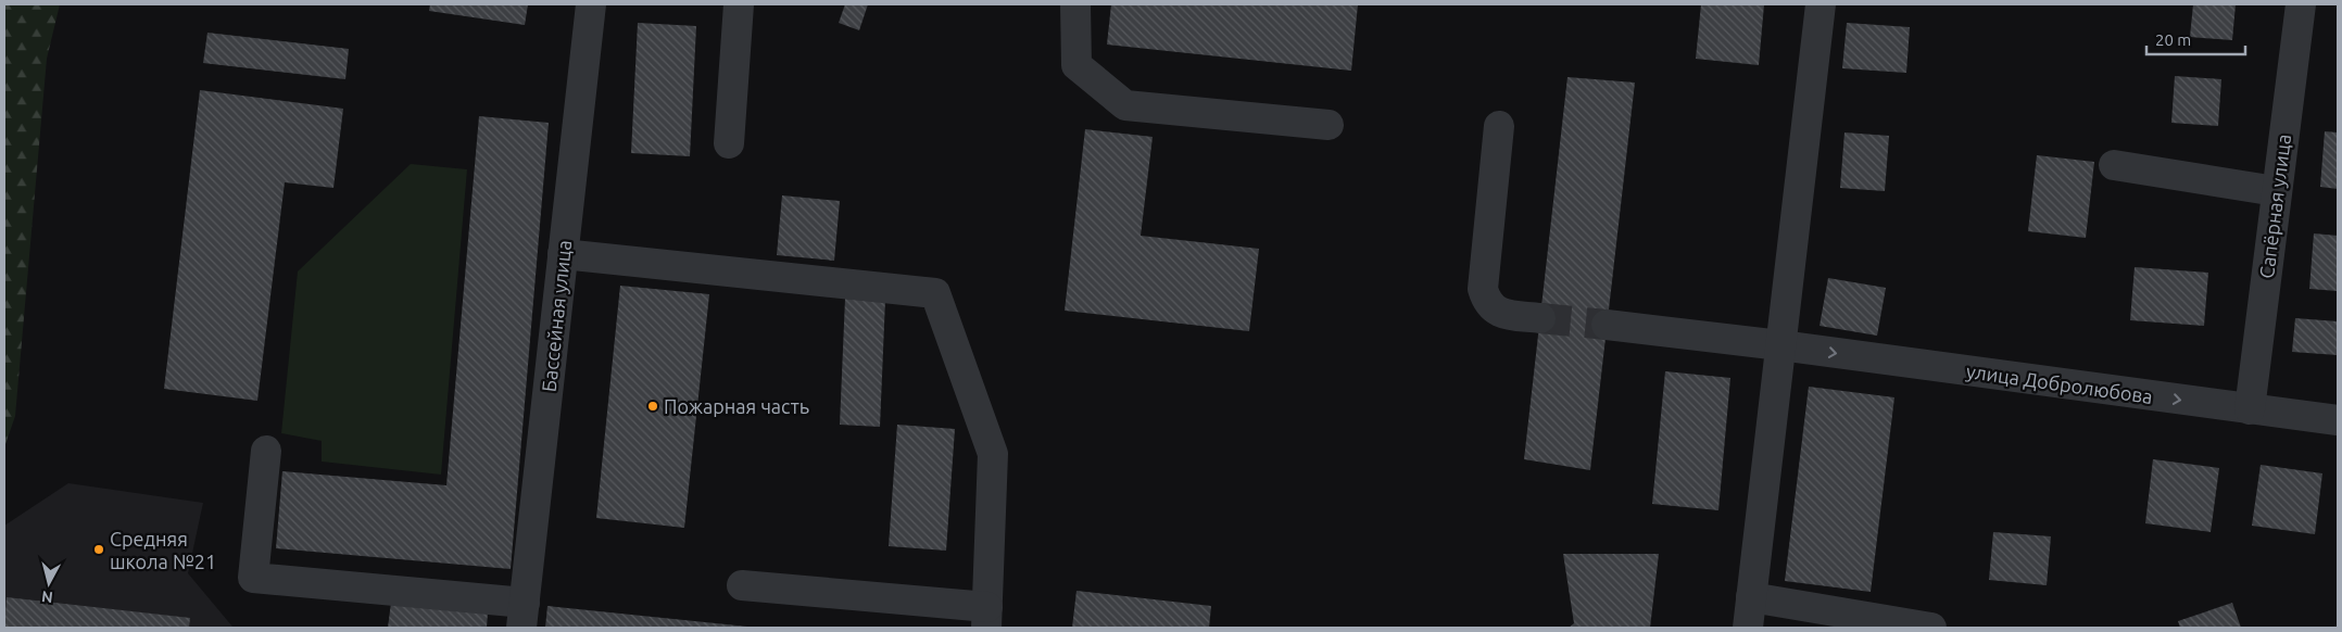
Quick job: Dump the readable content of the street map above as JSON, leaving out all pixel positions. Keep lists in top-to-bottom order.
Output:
{
  "streets": {
    "street": ["Сапёрная улица", "Бассейная улица", "улица Добролюбова"]
  },
  "crossings": [
    ["Сапёрная улица", "улица Добролюбова"]
  ],
  "places": ["Пожарная часть", "Средняя школа №21"],
  "scale_bar": "20 m",
  "north": "bottom"
}
